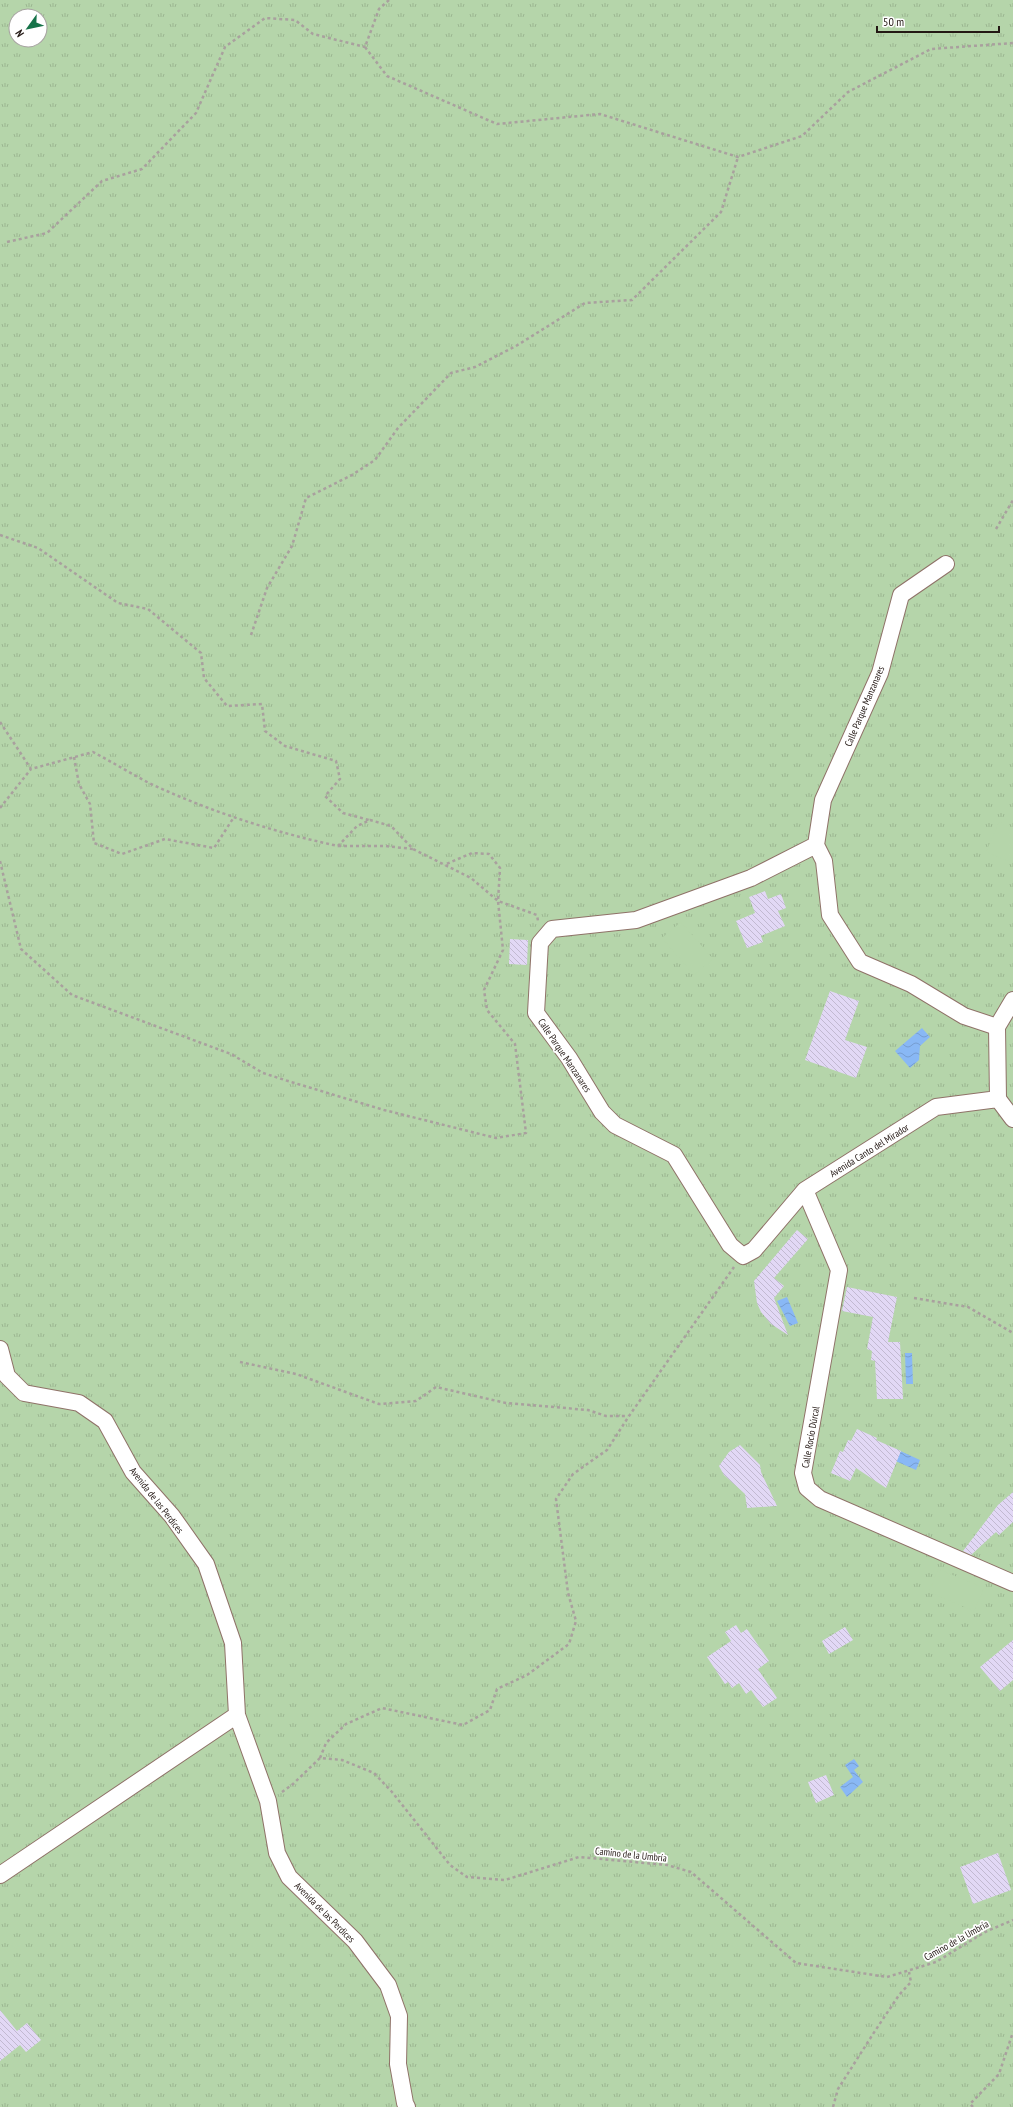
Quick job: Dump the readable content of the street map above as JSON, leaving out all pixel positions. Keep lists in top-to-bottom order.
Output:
{
  "streets": {
    "street": [
      "Calle Parque Manzanares",
      "Avenida Canto del Mirador",
      "Calle Rocío Dúrcal",
      "Avenida de las Perdices"
    ],
    "path": ["Camino de la Umbría"]
  },
  "crossings": [
    ["Calle Parque Manzanares", "Avenida Canto del Mirador"],
    ["Avenida Canto del Mirador", "Calle Rocío Dúrcal"]
  ],
  "scale_bar": "50 m",
  "north": "bottom left"
}
